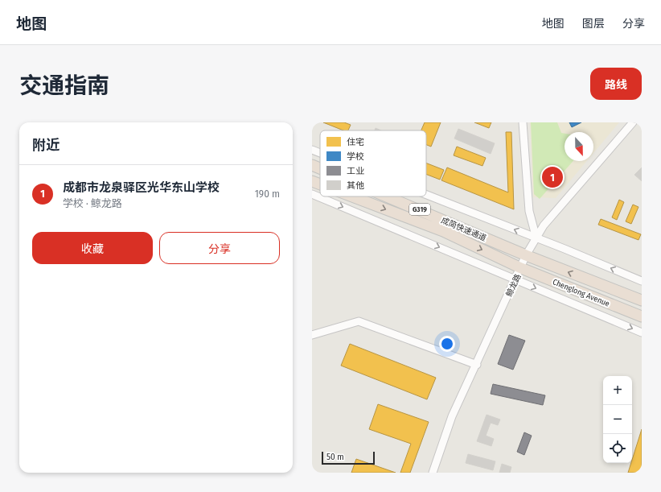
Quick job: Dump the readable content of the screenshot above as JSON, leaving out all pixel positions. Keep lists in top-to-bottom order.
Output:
{
  "streets": {
    "highway": ["G319", "成简快速通道", "Chenglong Avenue"],
    "street": ["鲸龙路"]
  },
  "crossings": [
    ["成简快速通道", "鲸龙路"],
    ["成简快速通道", "Chenglong Avenue"],
    ["鲸龙路", "Chenglong Avenue"]
  ],
  "legend": [
    "住宅",
    "学校",
    "工业",
    "其他"
  ],
  "scale_bar": "50 m",
  "north": "bottom",
  "page": {
    "header": "地图",
    "nav": ["地图", "图层", "分享"],
    "title": "交通指南",
    "buttons": [
      "路线",
      ["收藏", "分享"]
    ],
    "heading": "附近",
    "list": [
      {
        "mark": "1",
        "name": "成都市龙泉驿区光华东山学校",
        "note": "学校 · 鲸龙路",
        "value": "190 m"
      }
    ],
    "pins": "1",
    "map_buttons": ["+", "−"],
    "scale": "50 m"
  }
}
